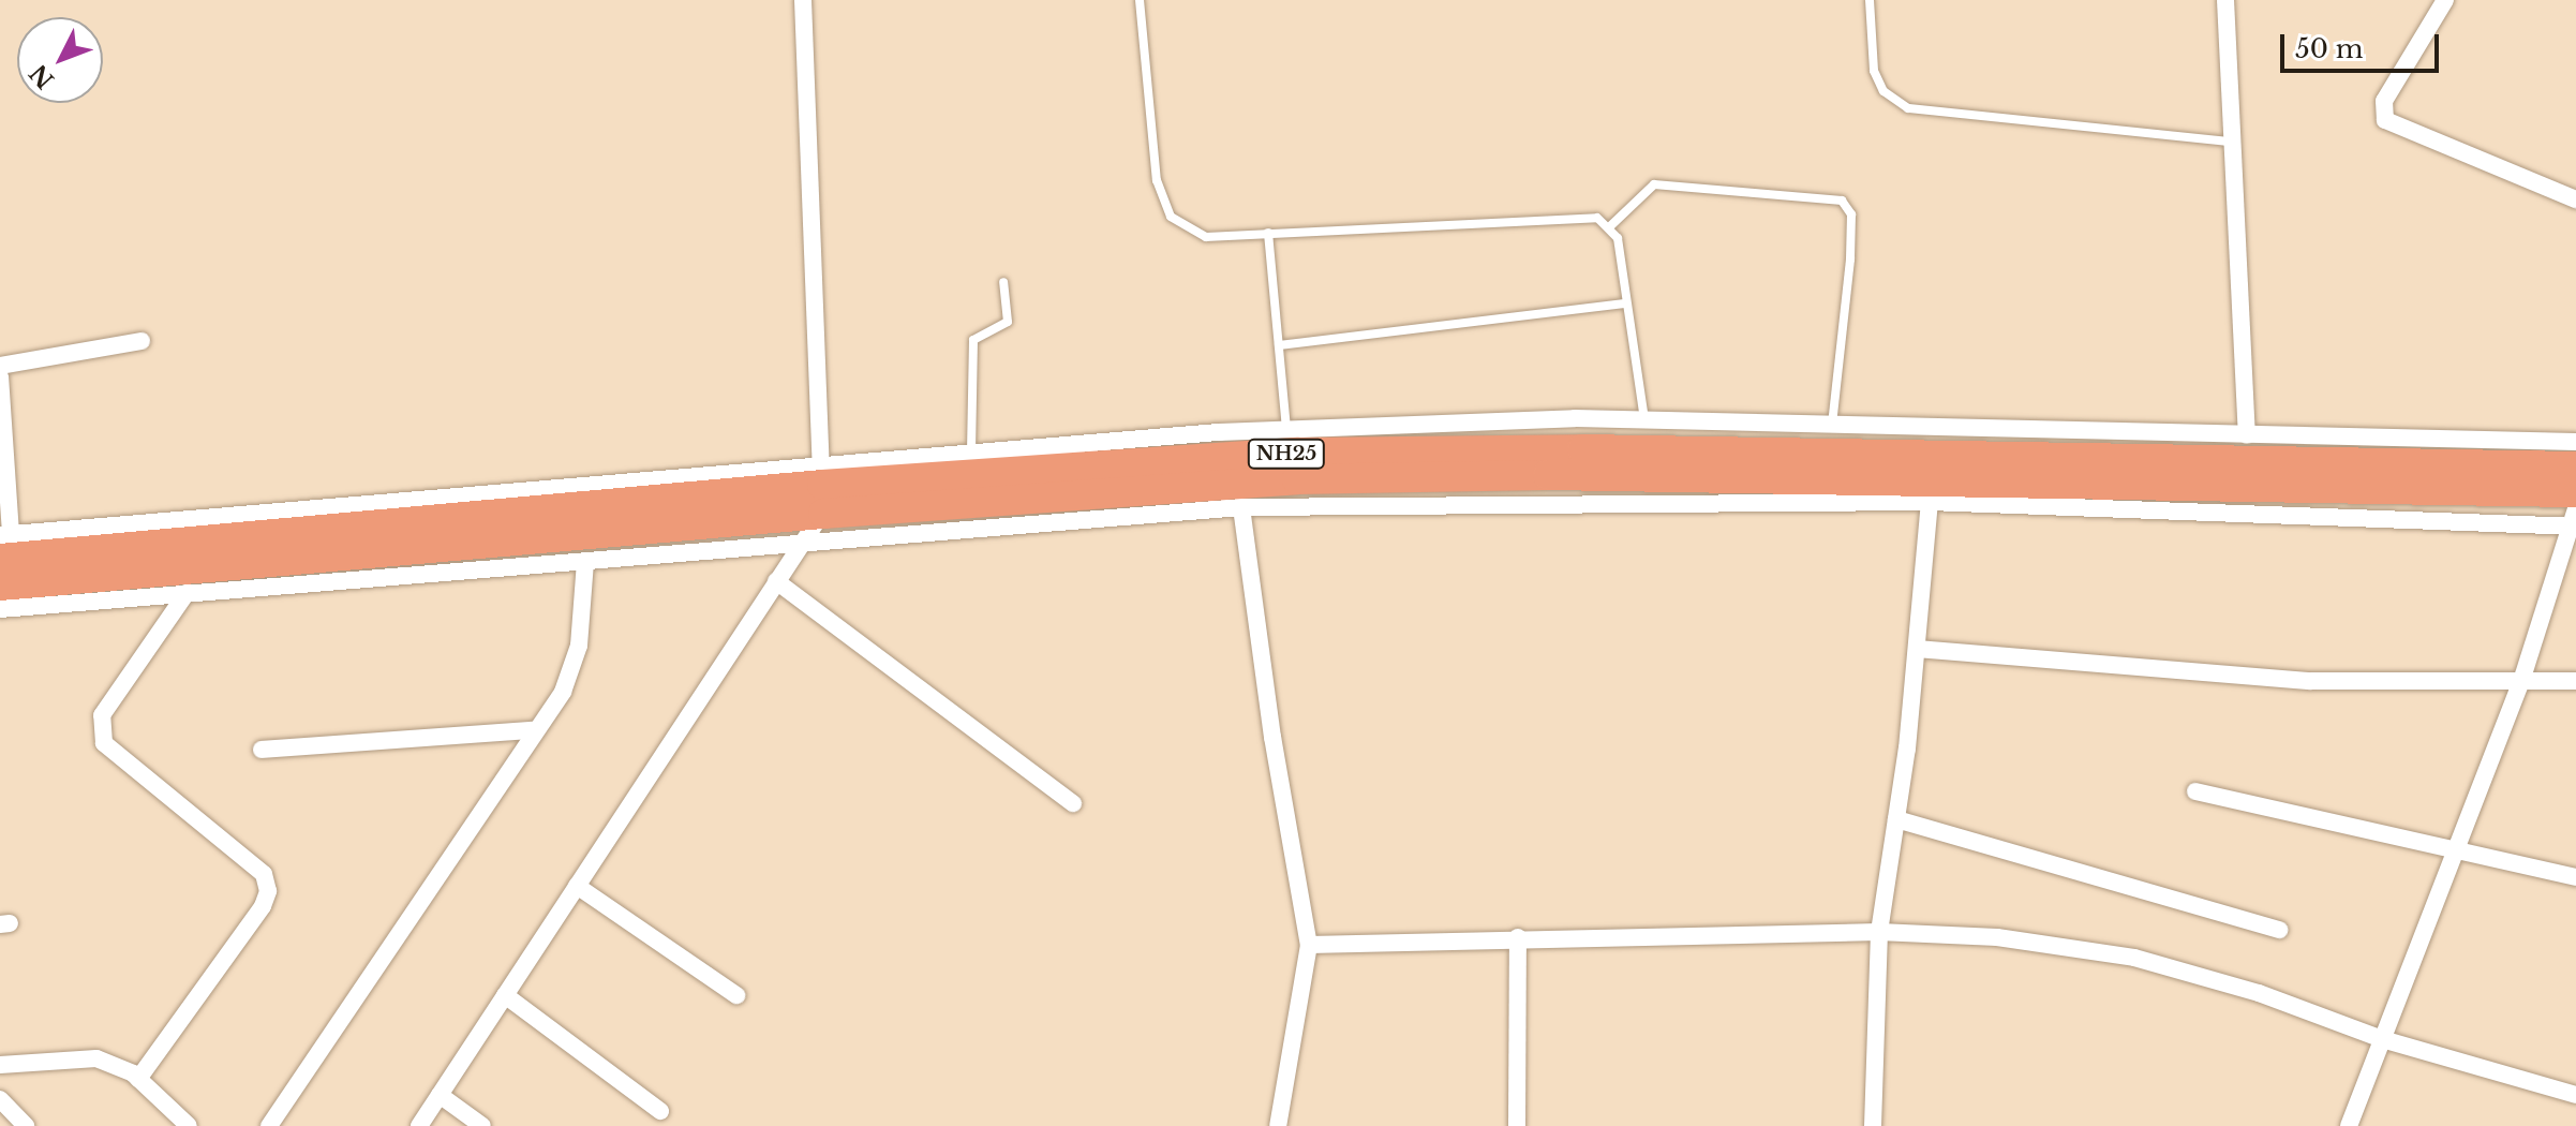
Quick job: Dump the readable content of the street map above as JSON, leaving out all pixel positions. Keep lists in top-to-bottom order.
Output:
{
  "streets": {
    "highway": ["NH25"]
  },
  "scale_bar": "50 m",
  "north": "bottom left"
}
